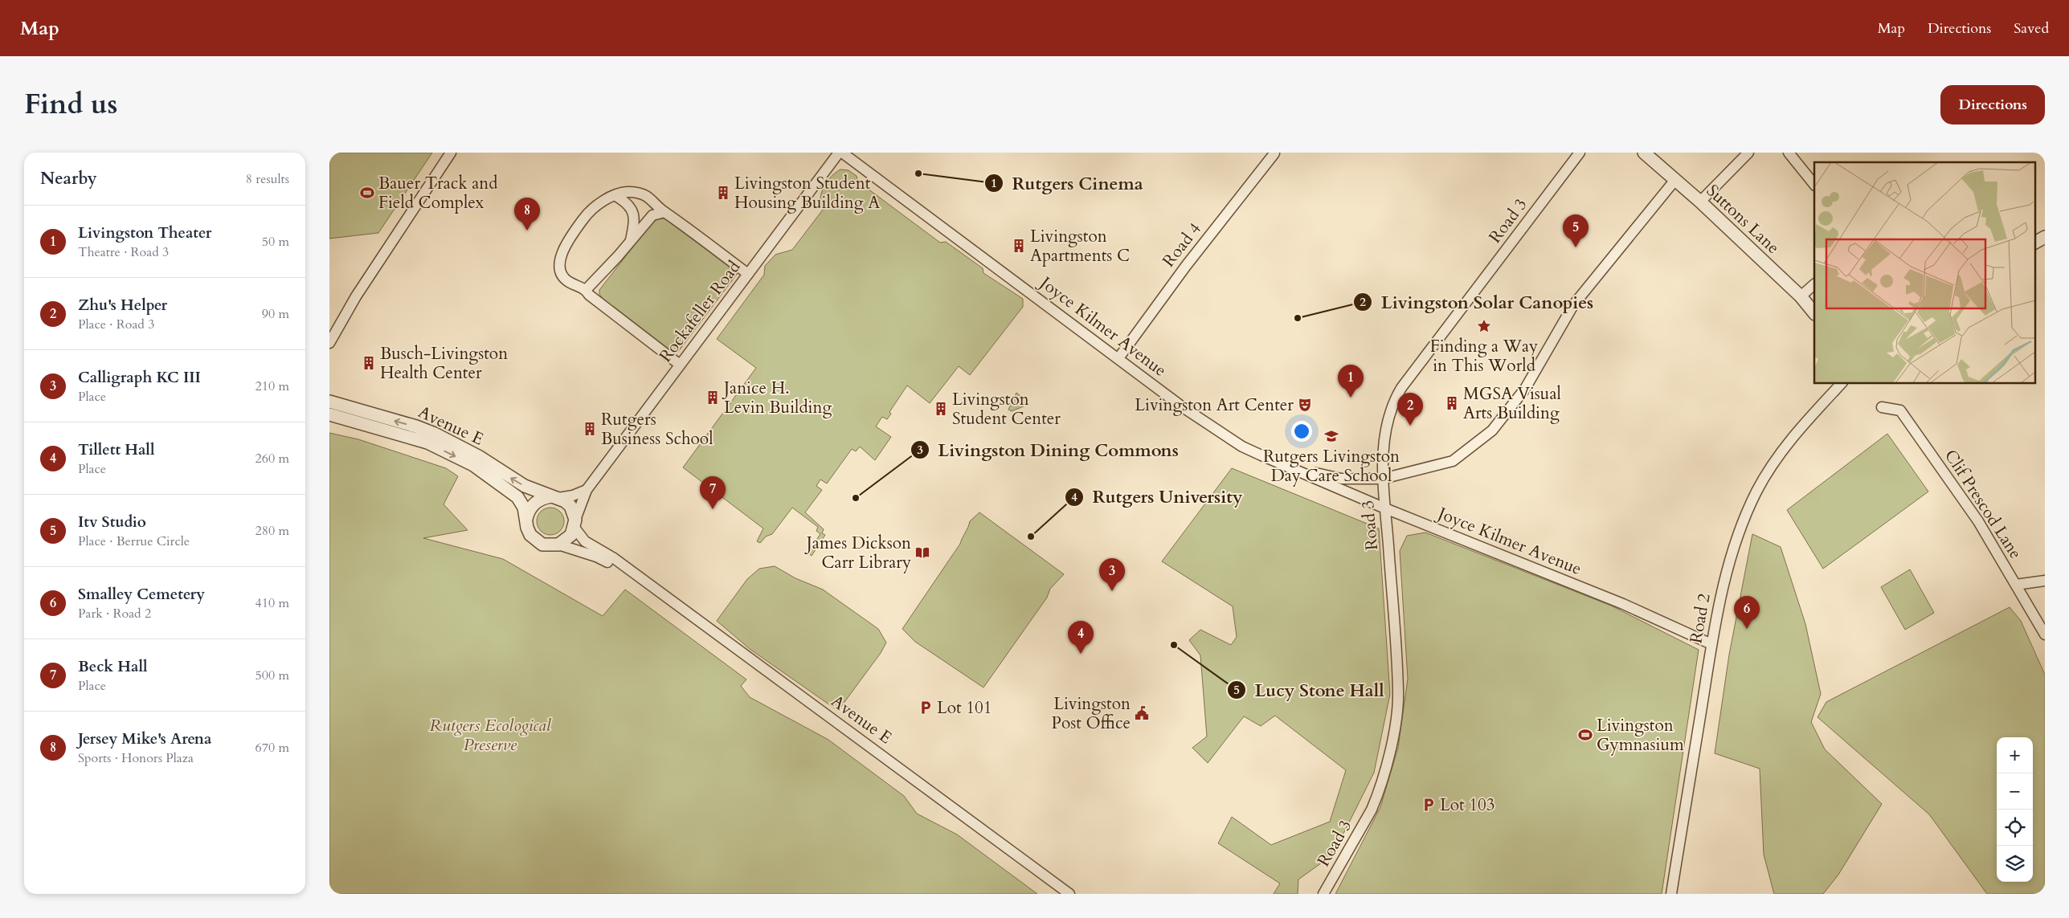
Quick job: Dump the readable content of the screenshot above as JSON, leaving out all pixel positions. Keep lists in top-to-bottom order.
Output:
{
  "streets": {
    "street": [
      "Suttons Lane",
      "Road 3",
      "Road 4",
      "Rockafeller Road",
      "Joyce Kilmer Avenue",
      "Avenue E",
      "Clif Prescod Lane",
      "Road 2"
    ]
  },
  "crossings": [
    ["Suttons Lane", "Joyce Kilmer Avenue"],
    ["Road 3", "Joyce Kilmer Avenue"],
    ["Road 4", "Joyce Kilmer Avenue"],
    ["Rockafeller Road", "Avenue E"],
    ["Joyce Kilmer Avenue", "Road 2"]
  ],
  "parks": ["Rutgers Ecological Preserve"],
  "places": {
    "other": [
      "Rutgers Cinema",
      "Livingston Solar Canopies",
      "Livingston Dining Commons",
      "Rutgers University",
      "Lucy Stone Hall"
    ],
    "sports": ["Bauer Track and Field Complex", "Livingston Gymnasium"],
    "building": [
      "Livingston Student Housing Building A",
      "Livingston Apartments C",
      "Busch-Livingston Health Center",
      "Janice H. Levin Building",
      "MGSA Visual Arts Building",
      "Livingston Student Center",
      "Rutgers Business School"
    ],
    "place": ["Finding a Way in This World"],
    "theatre": ["Livingston Art Center"],
    "school or university": ["Rutgers Livingston Day Care School"],
    "library": ["James Dickson Carr Library"],
    "parking": ["Lot 101", "Lot 103"],
    "public building": ["Livingston Post Office"]
  },
  "page": {
    "header": "Map",
    "nav": ["Map", "Directions", "Saved"],
    "title": "Find us",
    "buttons": "Directions",
    "heading": ["Nearby", "8 results"],
    "pins": [
      "8",
      "5",
      "1",
      "2",
      "7",
      "3",
      "6",
      "4"
    ],
    "list": [
      {
        "mark": "1",
        "name": "Livingston Theater",
        "note": "Theatre · Road 3",
        "value": "50 m"
      },
      {
        "mark": "2",
        "name": "Zhu's Helper",
        "note": "Place · Road 3",
        "value": "90 m"
      },
      {
        "mark": "3",
        "name": "Calligraph KC III",
        "note": "Place",
        "value": "210 m"
      },
      {
        "mark": "4",
        "name": "Tillett Hall",
        "note": "Place",
        "value": "260 m"
      },
      {
        "mark": "5",
        "name": "Itv Studio",
        "note": "Place · Berrue Circle",
        "value": "280 m"
      },
      {
        "mark": "6",
        "name": "Smalley Cemetery",
        "note": "Park · Road 2",
        "value": "410 m"
      },
      {
        "mark": "7",
        "name": "Beck Hall",
        "note": "Place",
        "value": "500 m"
      },
      {
        "mark": "8",
        "name": "Jersey Mike's Arena",
        "note": "Sports · Honors Plaza",
        "value": "670 m"
      }
    ],
    "map_buttons": ["+", "−"]
  }
}
